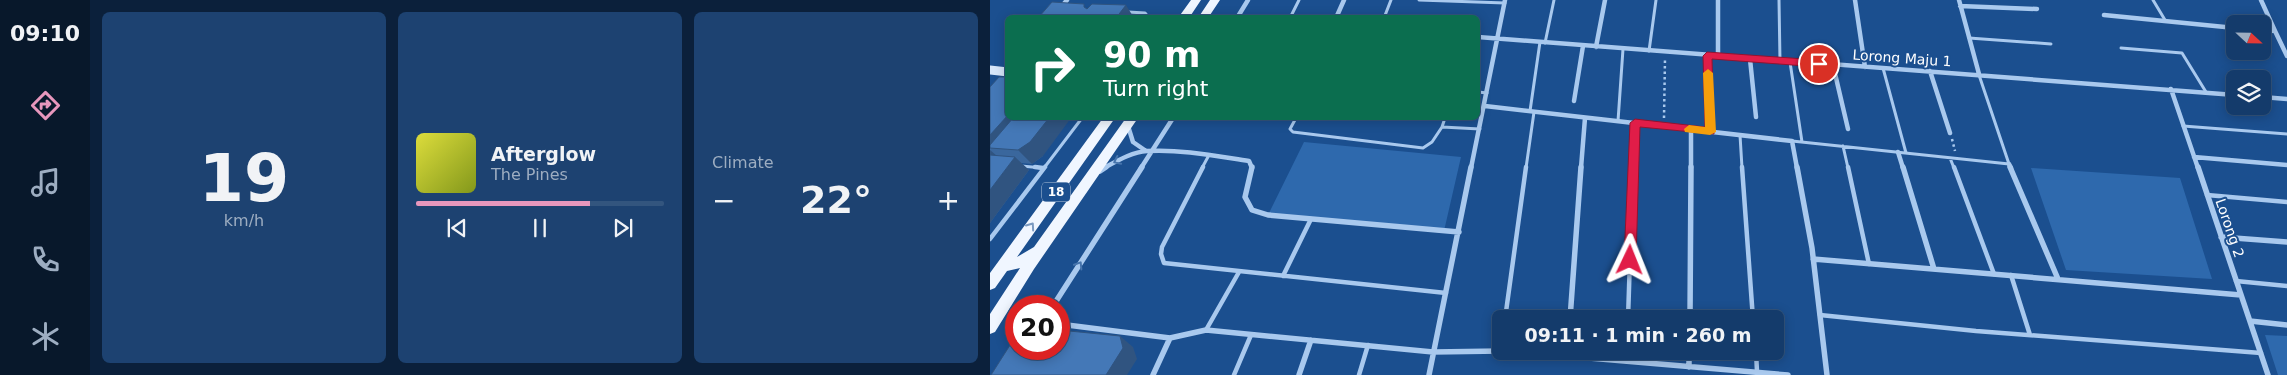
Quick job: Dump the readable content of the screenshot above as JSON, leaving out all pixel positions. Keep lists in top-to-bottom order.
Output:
{
  "streets": {
    "main road": ["18"],
    "street": ["Lorong Maju 1", "Lorong 2"]
  },
  "crossings": [
    ["Lorong Maju 1", "Lorong 2"]
  ],
  "north": "right",
  "page": {
    "tabs": "09:10",
    "tile": [
      ["19", "km/h"],
      "Climate"
    ],
    "turn": ["90 m", "Turn right"],
    "song": ["Afterglow", "The Pines"],
    "heat": ["−", "22°", "+"],
    "limit": "20",
    "trip": "09:11 · 1 min · 260 m"
  }
}
